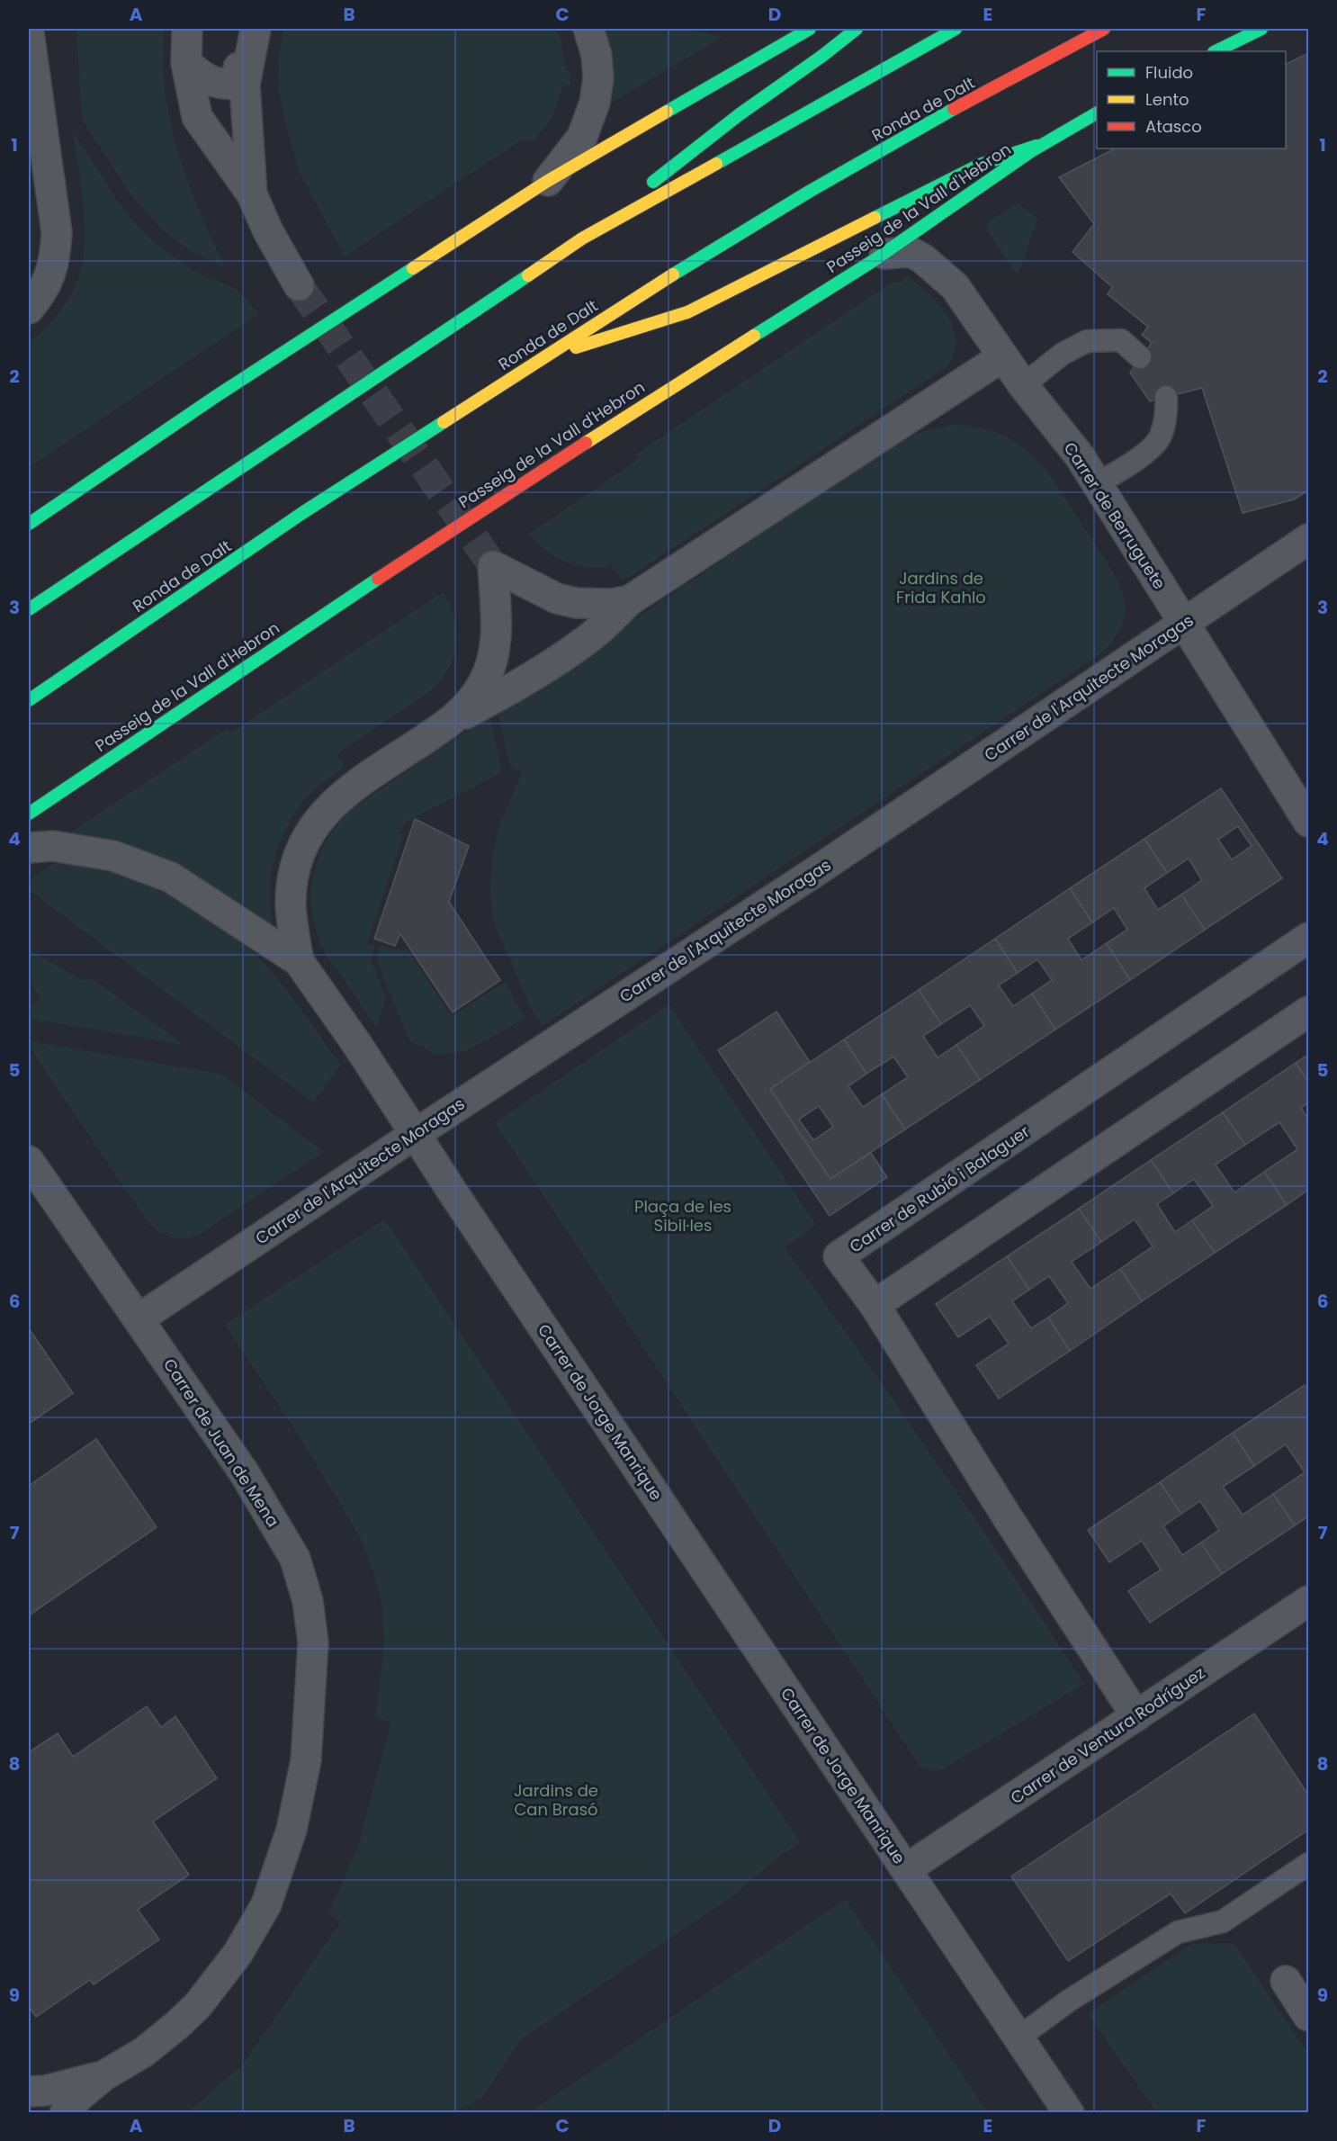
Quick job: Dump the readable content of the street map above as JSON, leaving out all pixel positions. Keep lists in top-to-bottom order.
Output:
{
  "streets": {
    "main road": ["Ronda de Dalt", "Passeig de la Vall d'Hebron"],
    "street": [
      "Carrer de Berruguete",
      "Carrer de l'Arquitecte Moragas",
      "Carrer de Rubió i Balaguer",
      "Carrer de Jorge Manrique",
      "Carrer de Juan de Mena",
      "Carrer de Ventura Rodríguez"
    ]
  },
  "crossings": [
    ["Passeig de la Vall d'Hebron", "Carrer de Berruguete"],
    ["Carrer de Berruguete", "Carrer de l'Arquitecte Moragas"],
    ["Carrer de l'Arquitecte Moragas", "Carrer de Jorge Manrique"],
    ["Carrer de l'Arquitecte Moragas", "Carrer de Juan de Mena"],
    ["Carrer de Jorge Manrique", "Carrer de Ventura Rodríguez"]
  ],
  "parks": ["Jardins de Frida Kahlo", "Plaça de les Sibil·les", "Jardins de Can Brasó"],
  "legend": ["Fluido", "Lento", "Atasco"],
  "grid": {
    "columns": [
      "A",
      "B",
      "C",
      "D",
      "E",
      "F"
    ],
    "rows": [
      "1",
      "2",
      "3",
      "4",
      "5",
      "6",
      "7",
      "8",
      "9"
    ]
  }
}
